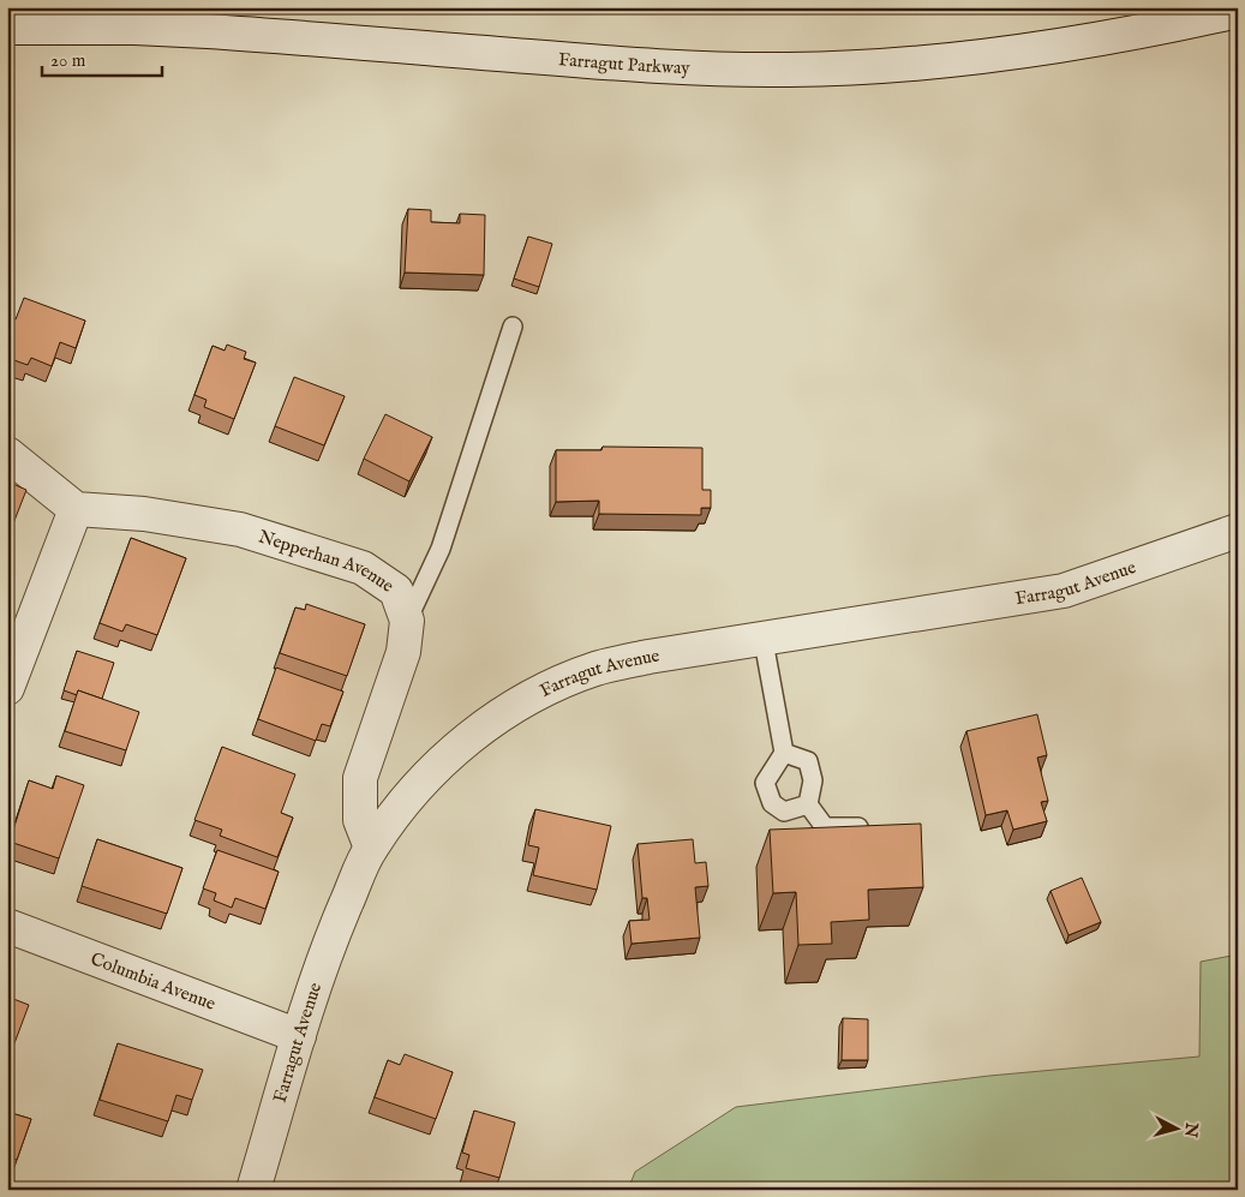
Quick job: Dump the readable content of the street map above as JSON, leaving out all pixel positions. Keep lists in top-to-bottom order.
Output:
{
  "streets": {
    "street": [
      "Farragut Parkway",
      "Nepperhan Avenue",
      "Farragut Avenue",
      "Columbia Avenue"
    ]
  },
  "crossings": [
    ["Nepperhan Avenue", "Farragut Avenue"],
    ["Farragut Avenue", "Columbia Avenue"]
  ],
  "scale_bar": "20 m",
  "north": "right"
}
